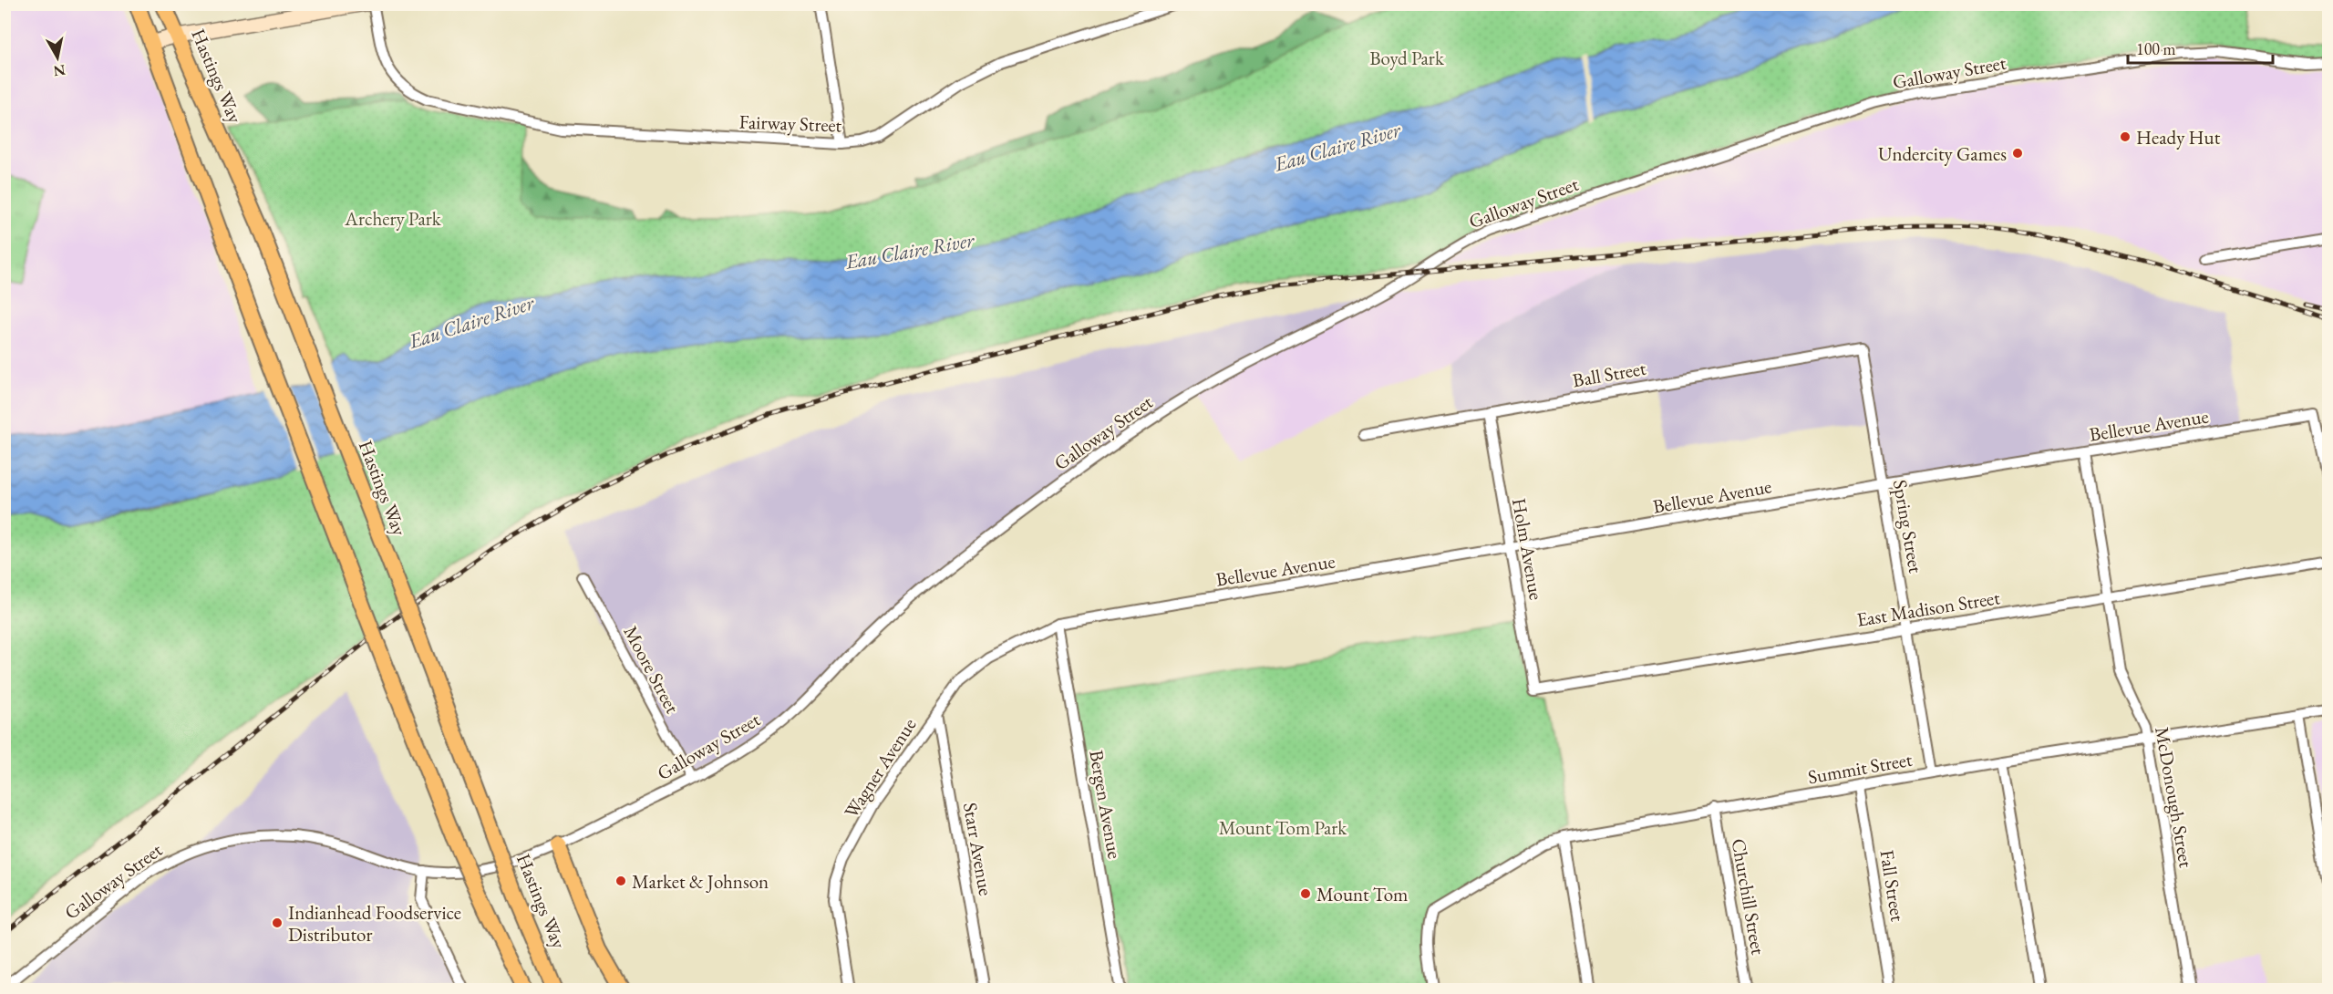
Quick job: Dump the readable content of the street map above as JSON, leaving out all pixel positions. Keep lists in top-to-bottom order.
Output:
{
  "streets": {
    "main road": ["Hastings Way"],
    "street": [
      "Galloway Street",
      "Fairway Street",
      "Ball Street",
      "Bellevue Avenue",
      "Spring Street",
      "Holm Avenue",
      "East Madison Street",
      "Moore Street",
      "Wagner Avenue",
      "Summit Street",
      "McDonough Street",
      "Bergen Avenue",
      "Starr Avenue",
      "Fall Street",
      "Churchill Street"
    ]
  },
  "crossings": [
    ["Galloway Street", "Moore Street"],
    ["Ball Street", "Spring Street"],
    ["Ball Street", "Holm Avenue"],
    ["Bellevue Avenue", "Spring Street"],
    ["Bellevue Avenue", "Holm Avenue"],
    ["Bellevue Avenue", "Wagner Avenue"],
    ["Bellevue Avenue", "McDonough Street"],
    ["Bellevue Avenue", "Bergen Avenue"],
    ["Spring Street", "East Madison Street"],
    ["Spring Street", "Summit Street"],
    ["Holm Avenue", "East Madison Street"],
    ["East Madison Street", "McDonough Street"],
    ["Wagner Avenue", "Bergen Avenue"],
    ["Wagner Avenue", "Starr Avenue"],
    ["Summit Street", "McDonough Street"],
    ["Summit Street", "Fall Street"],
    ["Summit Street", "Churchill Street"]
  ],
  "water": ["Eau Claire River"],
  "parks": ["Boyd Park", "Archery Park", "Mount Tom Park"],
  "places": [
    "Heady Hut",
    "Undercity Games",
    "Market & Johnson",
    "Mount Tom",
    "Indianhead Foodservice Distributor"
  ],
  "scale_bar": "100 m",
  "north": "bottom"
}
